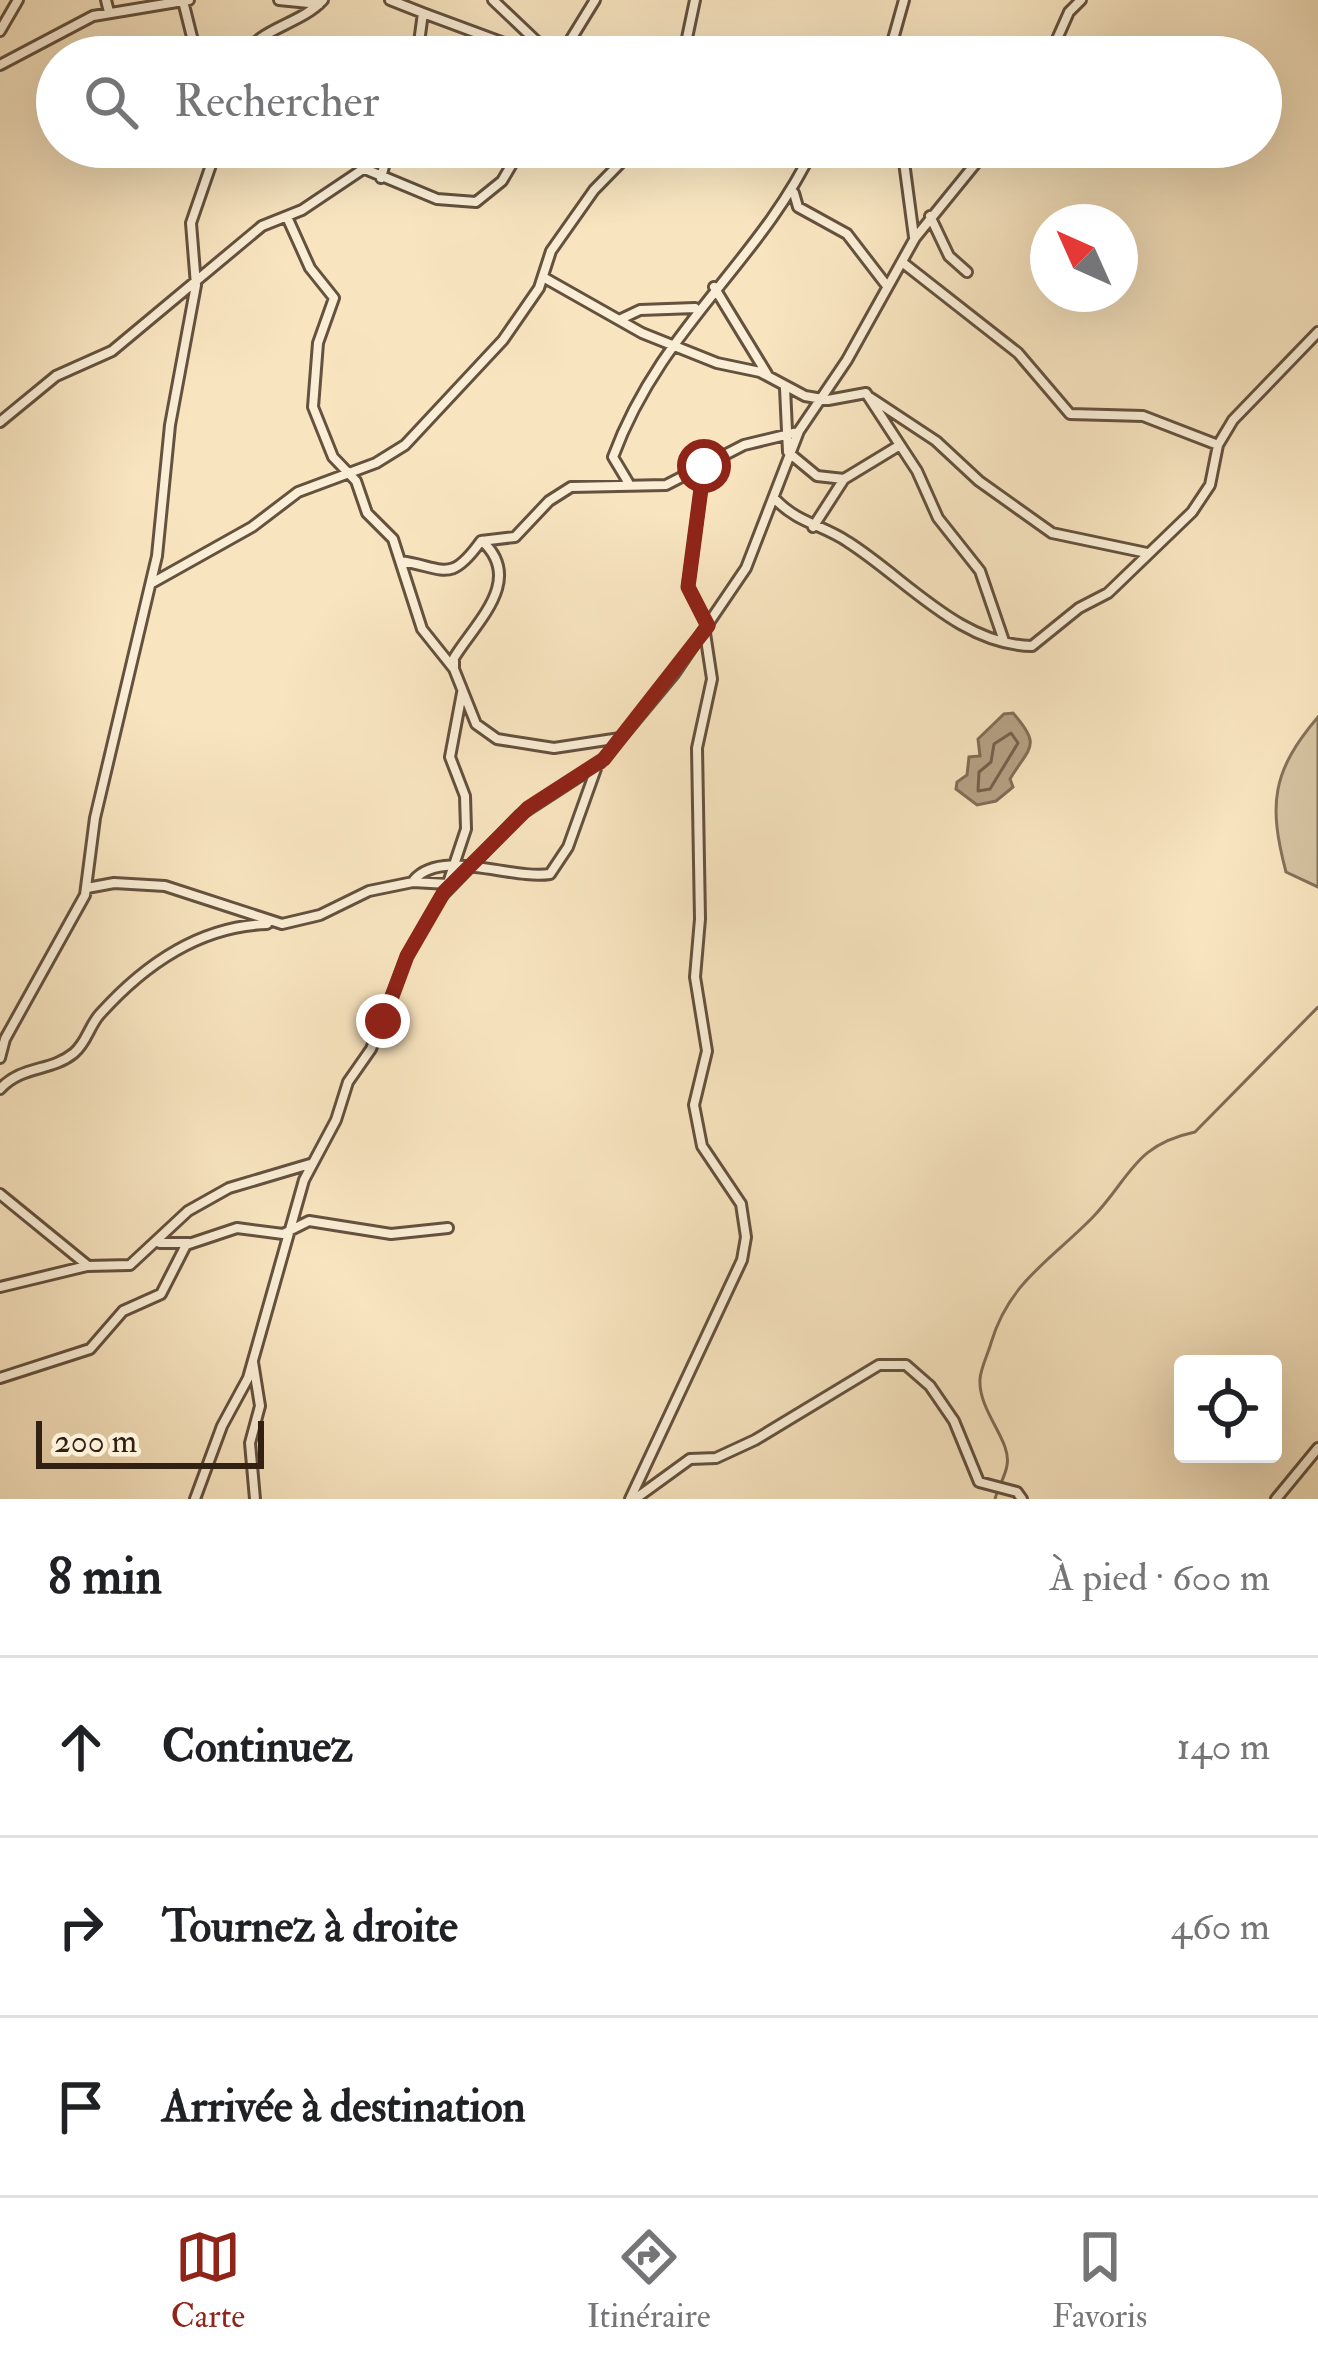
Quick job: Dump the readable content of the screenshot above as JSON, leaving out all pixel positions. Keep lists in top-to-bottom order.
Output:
{
  "scale_bar": "200 m",
  "north": "top left",
  "page": {
    "search": "Rechercher",
    "scale": "200 m",
    "heading": ["8 min", "À pied · 600 m"],
    "list": [
      ["Continuez", "140 m"],
      ["Tournez à droite", "460 m"],
      "Arrivée à destination"
    ],
    "nav": ["Carte", "Itinéraire", "Favoris"]
  }
}
